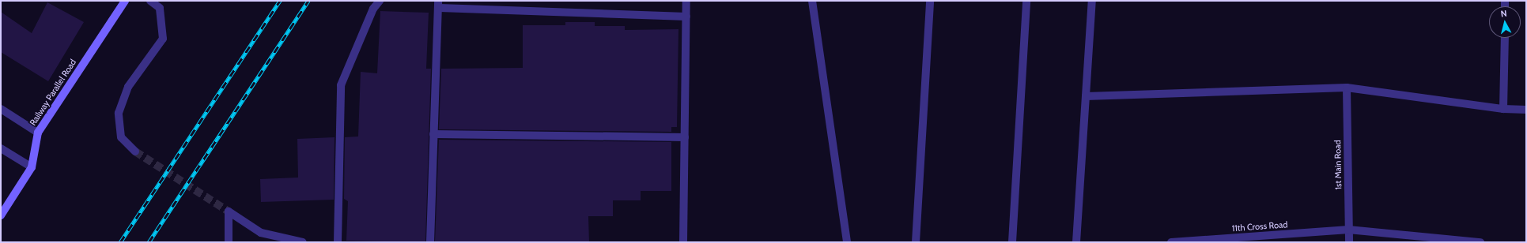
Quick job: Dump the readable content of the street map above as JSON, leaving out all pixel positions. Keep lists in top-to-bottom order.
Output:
{
  "streets": {
    "street": ["Railway Parallel Road", "1st Main Road", "11th Cross Road"]
  },
  "crossings": [
    ["1st Main Road", "11th Cross Road"]
  ],
  "north": "top"
}
